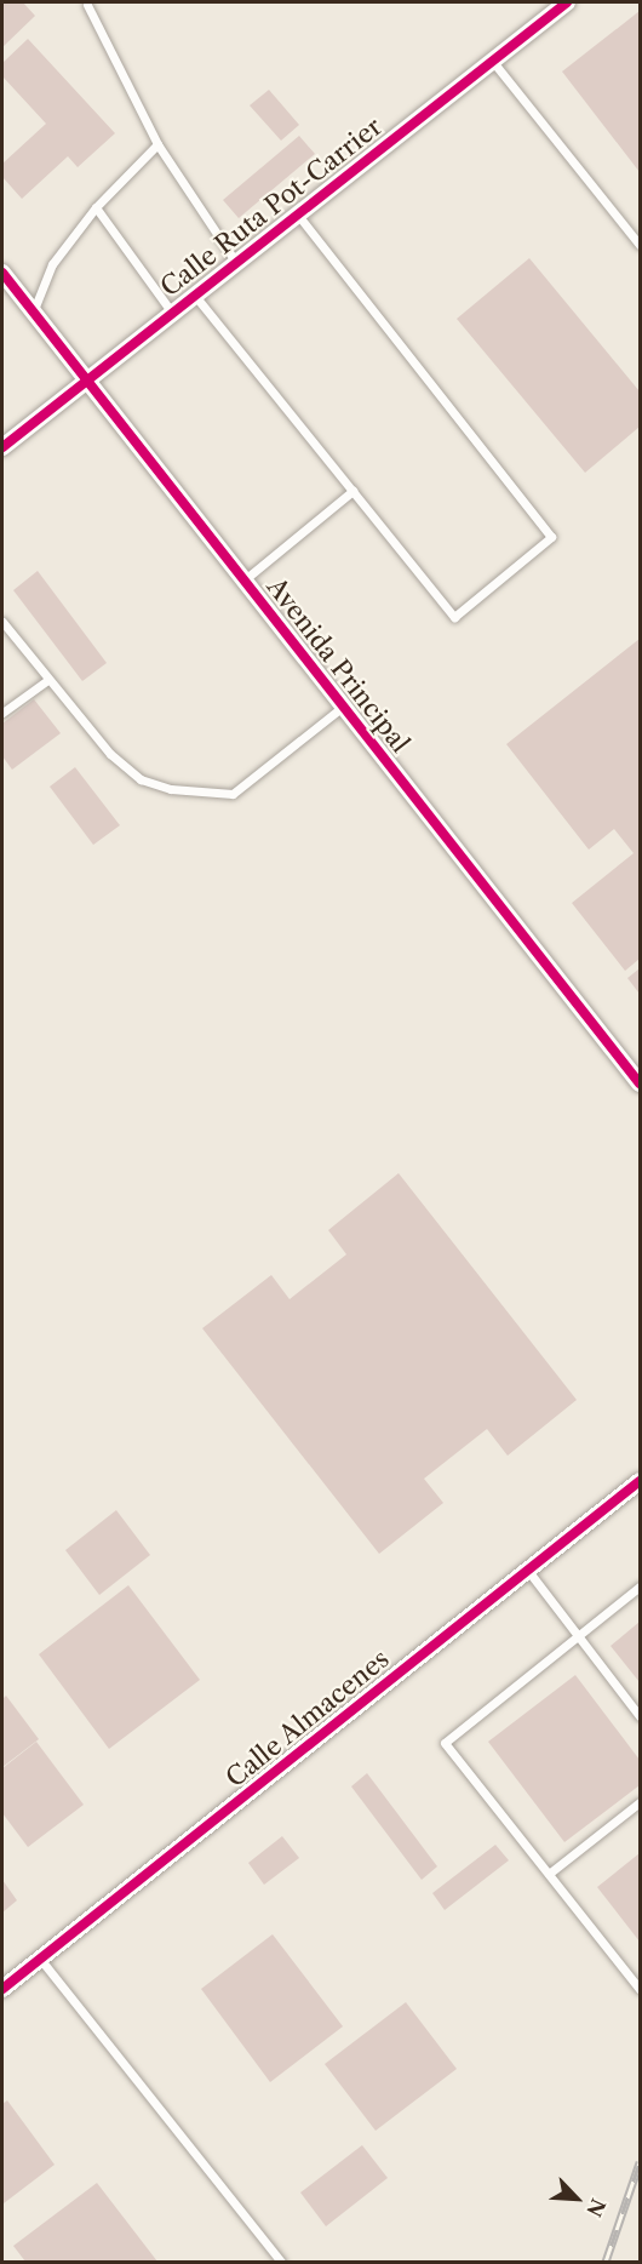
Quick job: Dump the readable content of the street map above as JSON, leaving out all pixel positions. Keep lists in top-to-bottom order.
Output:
{
  "streets": {
    "street": ["Calle Ruta Pot-Carrier", "Avenida Principal", "Calle Almacenes"]
  },
  "crossings": [
    ["Calle Ruta Pot-Carrier", "Avenida Principal"]
  ],
  "north": "bottom right"
}
